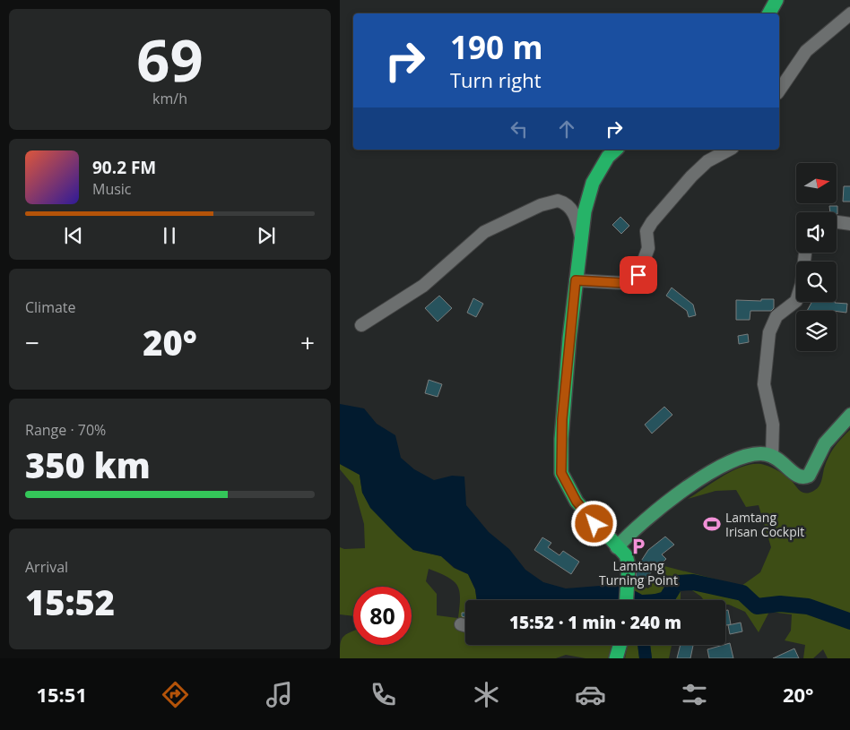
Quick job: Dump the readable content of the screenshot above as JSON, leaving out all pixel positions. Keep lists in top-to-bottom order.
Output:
{
  "places": {
    "sports": ["Lamtang Irisan Cockpit"],
    "parking": ["Lamtang Turning Point"]
  },
  "north": "right",
  "page": {
    "tile": [
      ["69", "km/h"],
      "Climate",
      ["Range · 70%", "350 km"],
      ["Arrival", "15:52"]
    ],
    "turn": ["190 m", "Turn right"],
    "song": ["90.2 FM", "Music"],
    "heat": ["−", "20°", "+"],
    "limit": "80",
    "trip": "15:52 · 1 min · 240 m",
    "tabs": ["15:51", "20°"]
  }
}
